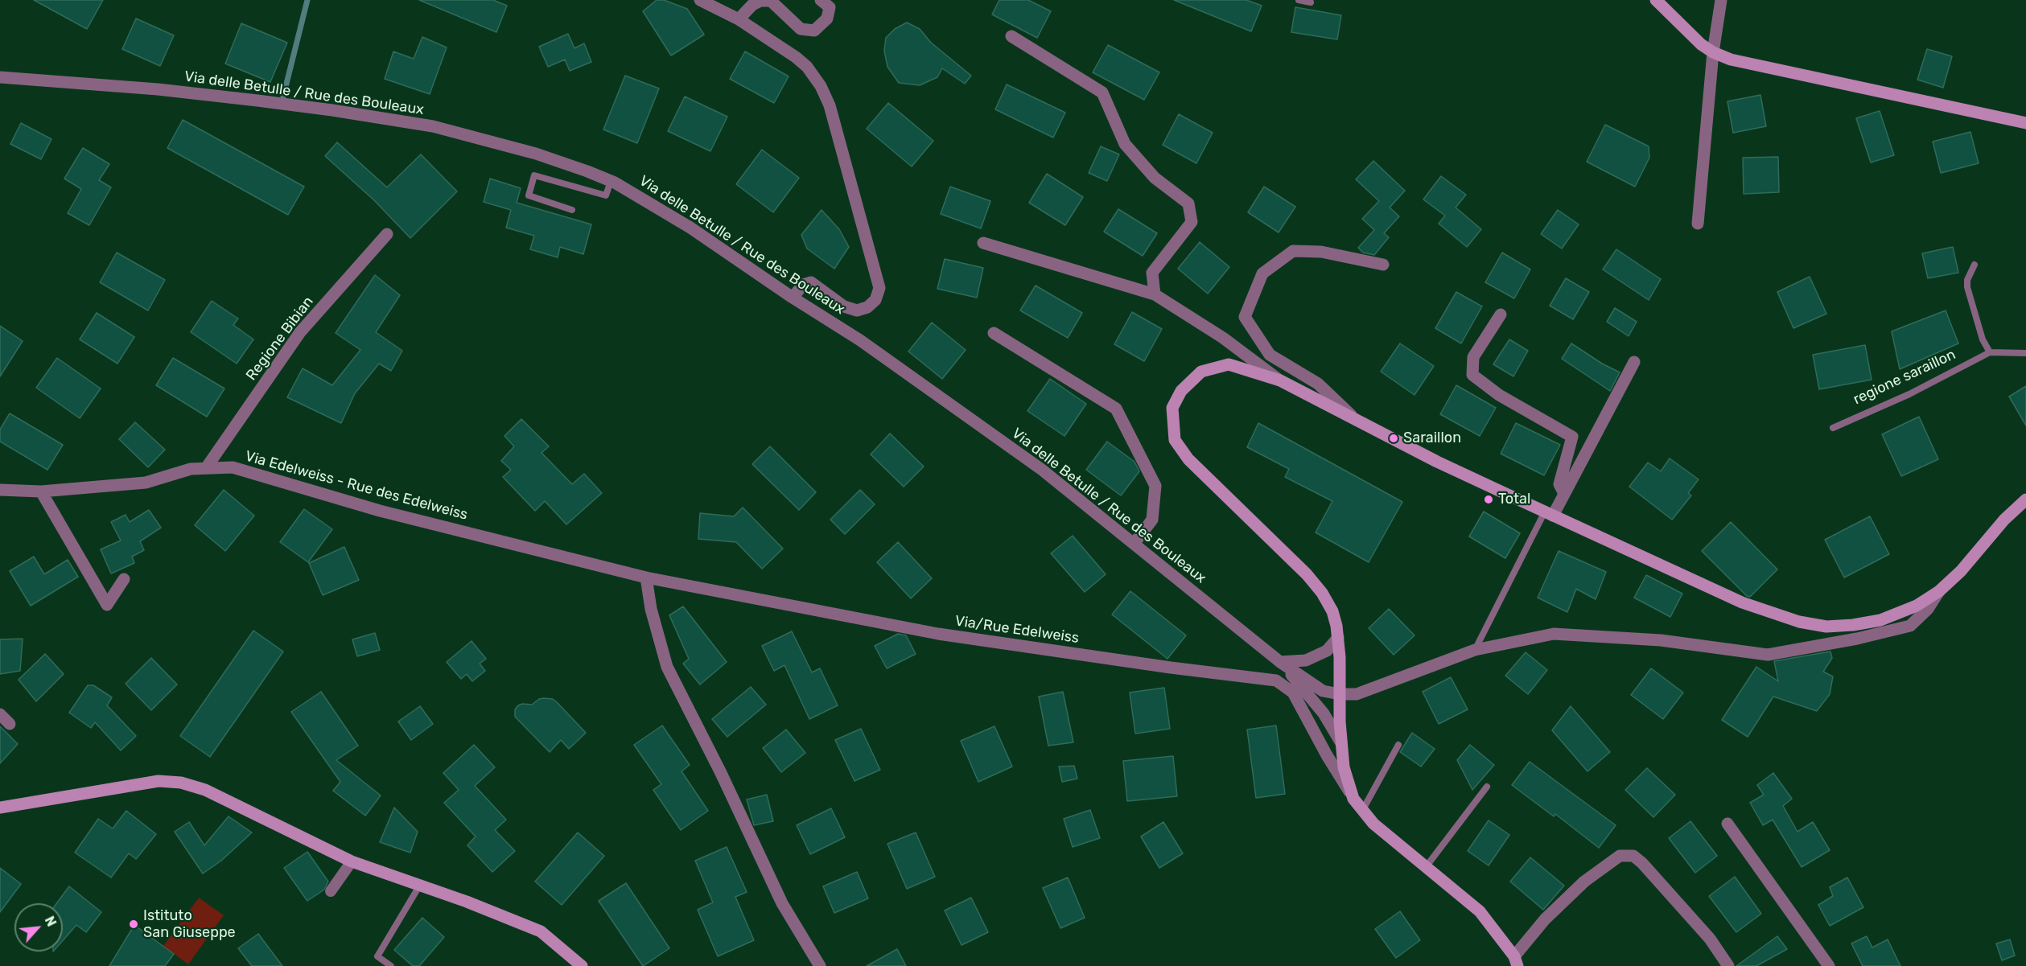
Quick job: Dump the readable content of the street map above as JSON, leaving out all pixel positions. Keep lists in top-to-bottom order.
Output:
{
  "streets": {
    "street": [
      "Via delle Betulle / Rue des Bouleaux",
      "Regione Bibian",
      "Via Edelweiss - Rue des Edelweiss",
      "Via/Rue Edelweiss"
    ],
    "lane": ["regione saraillon"]
  },
  "crossings": [
    ["Regione Bibian", "Via Edelweiss - Rue des Edelweiss"],
    ["Via Edelweiss - Rue des Edelweiss", "Via/Rue Edelweiss"]
  ],
  "places": ["Saraillon", "Total", "Istituto San Giuseppe"],
  "north": "top right"
}
